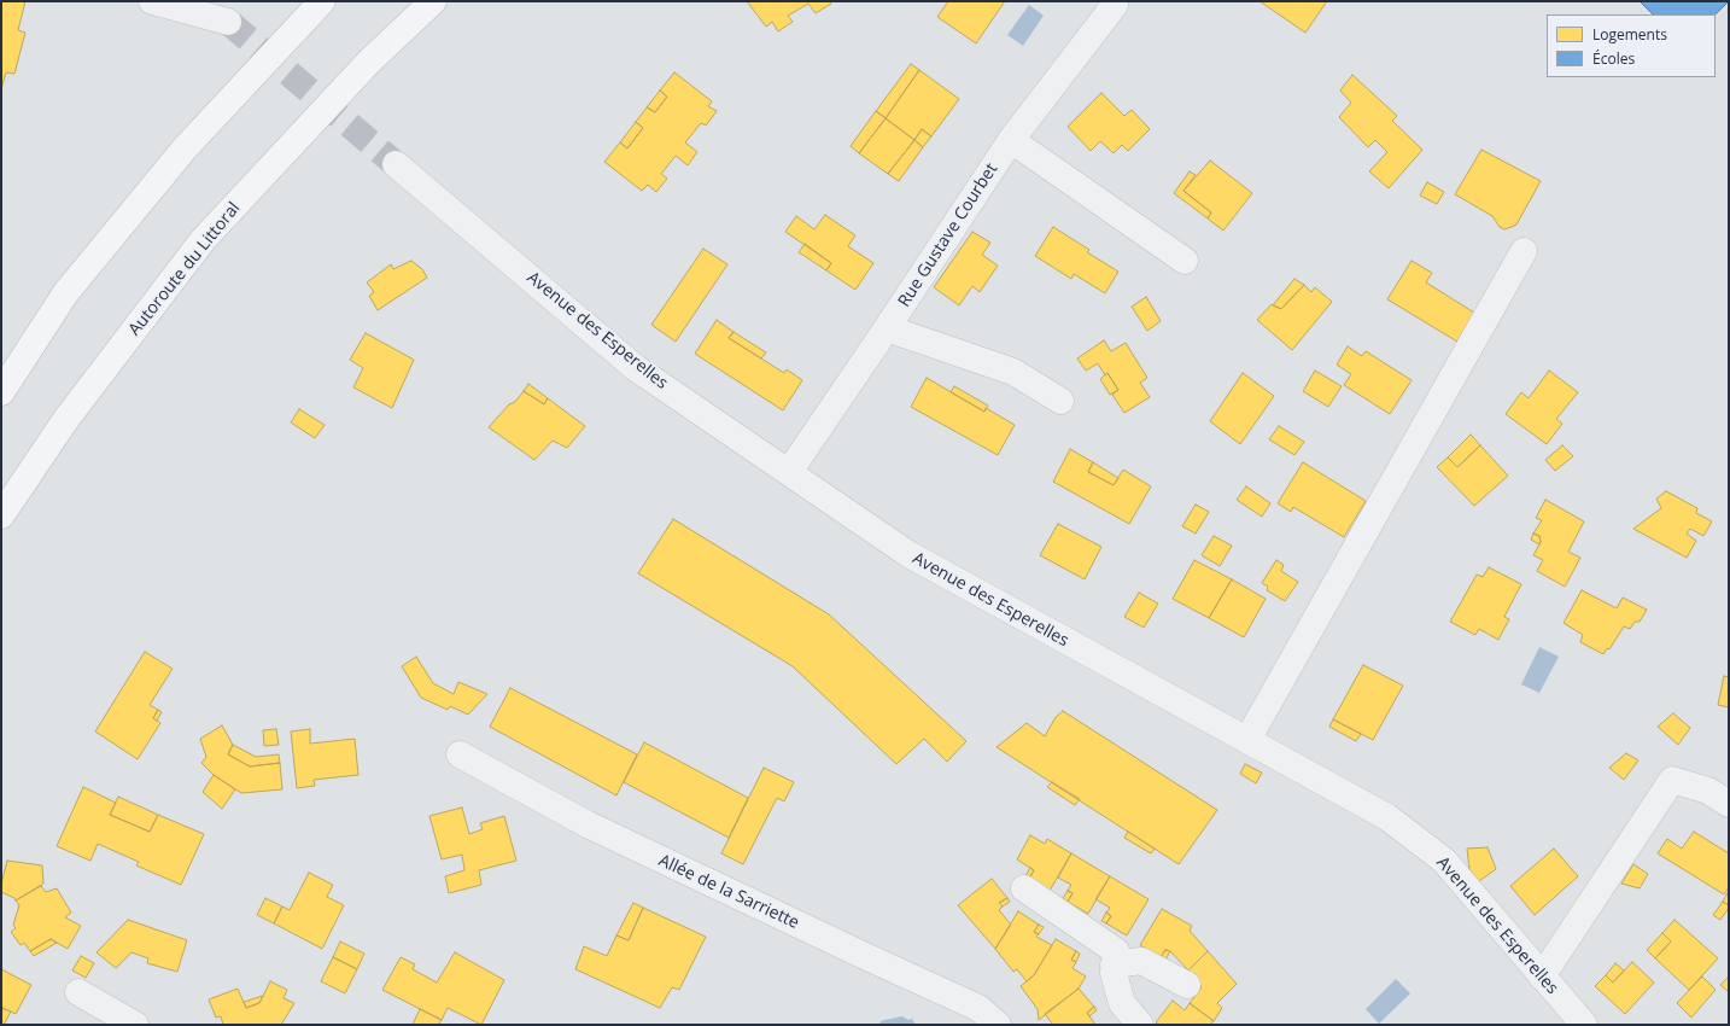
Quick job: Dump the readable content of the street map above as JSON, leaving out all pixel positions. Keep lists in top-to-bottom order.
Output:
{
  "streets": {
    "highway": ["Autoroute du Littoral"],
    "street": ["Rue Gustave Courbet", "Avenue des Esperelles", "Allée de la Sarriette"]
  },
  "crossings": [
    ["Rue Gustave Courbet", "Avenue des Esperelles"]
  ],
  "legend": ["Logements", "Écoles"]
}
